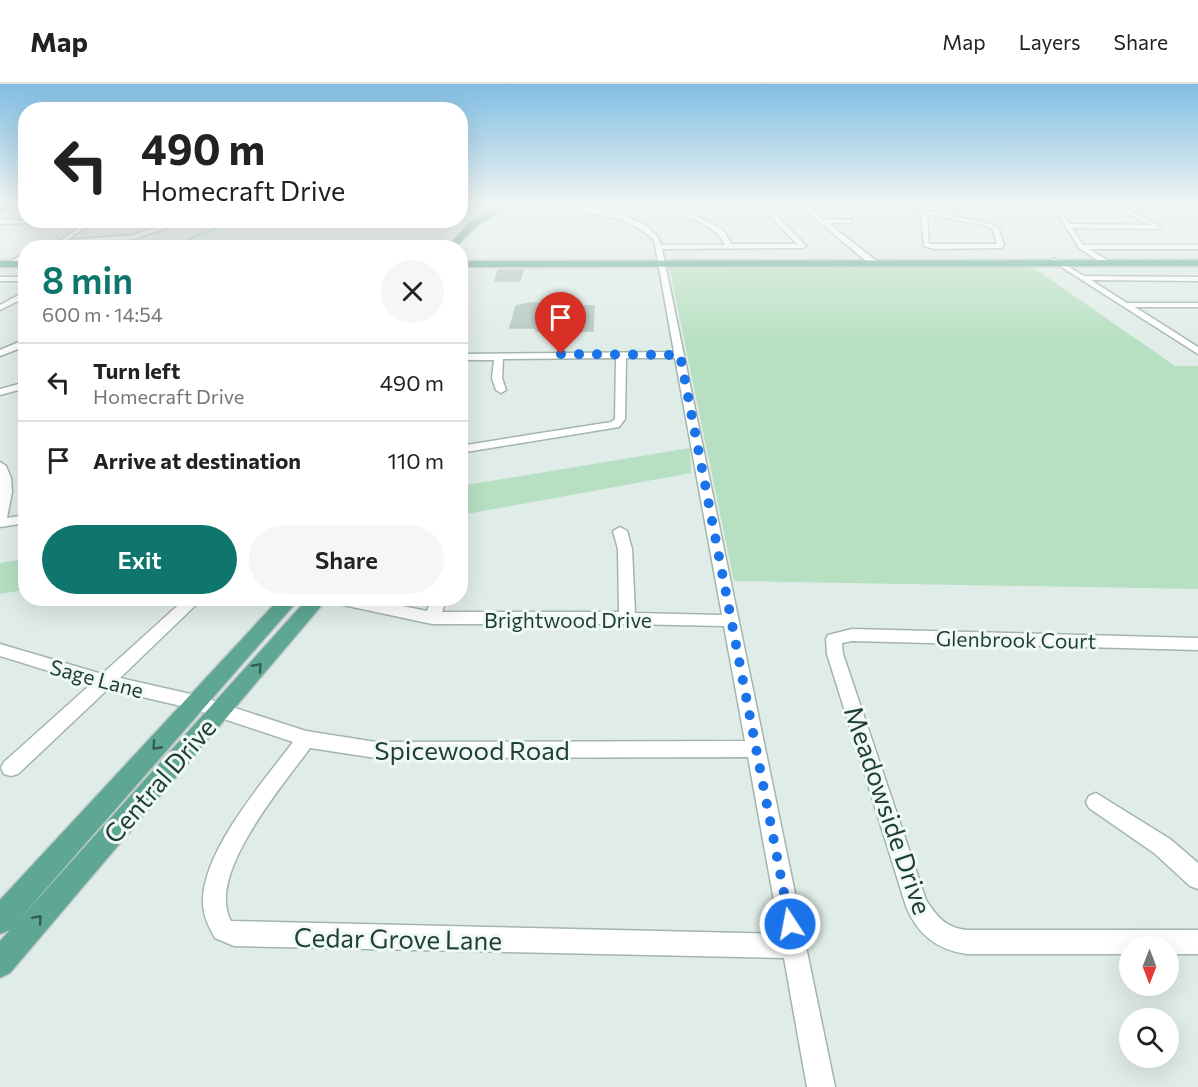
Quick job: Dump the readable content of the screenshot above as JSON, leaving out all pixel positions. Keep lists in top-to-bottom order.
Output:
{
  "streets": {
    "main road": ["Central Drive"],
    "street": [
      "Brightwood Drive",
      "Glenbrook Court",
      "Sage Lane",
      "Spicewood Road",
      "Meadowside Drive",
      "Cedar Grove Lane"
    ]
  },
  "crossings": [
    ["Glenbrook Court", "Meadowside Drive"],
    ["Sage Lane", "Spicewood Road"],
    ["Sage Lane", "Central Drive"],
    ["Spicewood Road", "Central Drive"],
    ["Spicewood Road", "Cedar Grove Lane"]
  ],
  "north": "bottom",
  "page": {
    "header": "Map",
    "nav": ["Map", "Layers", "Share"],
    "turn": ["490 m", "Homecraft Drive"],
    "heading": ["8 min", "600 m · 14:54"],
    "list": [
      {
        "name": "Turn left",
        "note": "Homecraft Drive",
        "value": "490 m"
      },
      {
        "name": "Arrive at destination",
        "value": "110 m"
      }
    ],
    "buttons": ["Exit", "Share"]
  }
}
